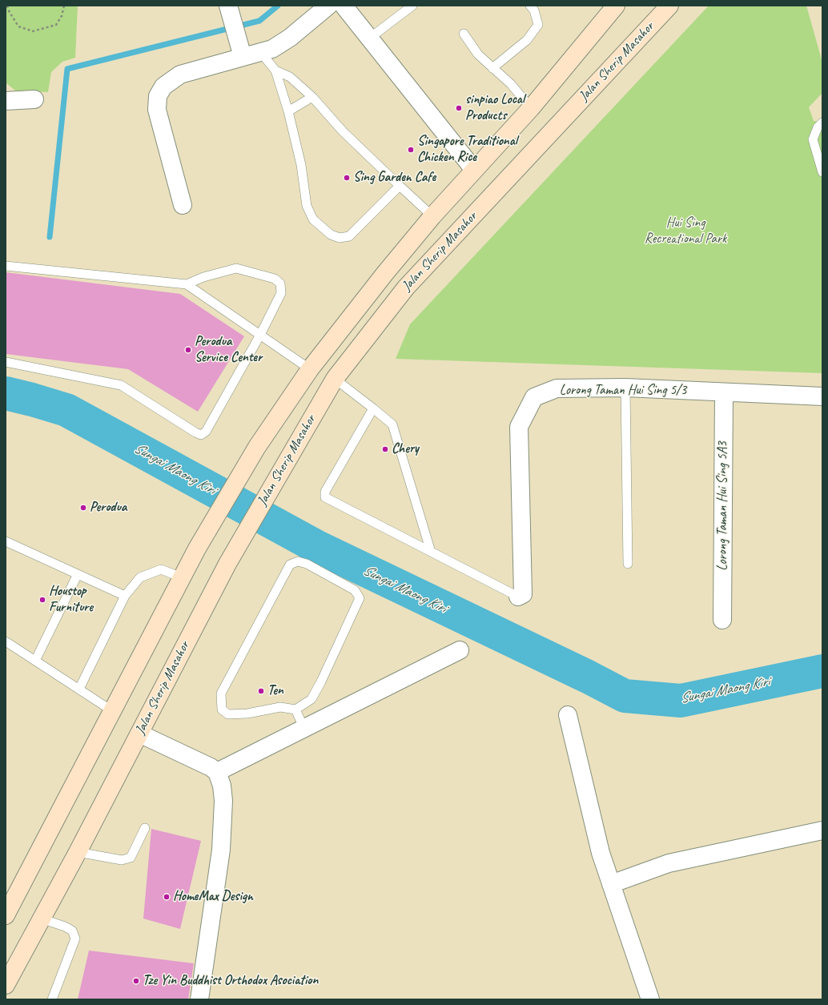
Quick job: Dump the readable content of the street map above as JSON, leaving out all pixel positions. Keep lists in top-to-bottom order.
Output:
{
  "streets": {
    "main road": ["Jalan Sherip Masahor"],
    "street": ["Lorong Taman Hui Sing 5/3", "Lorong Taman Hui Sing 5A3"]
  },
  "crossings": [
    ["Lorong Taman Hui Sing 5/3", "Lorong Taman Hui Sing 5A3"]
  ],
  "water": ["Sungai Maong Kiri"],
  "parks": ["Hui Sing Recreational Park"],
  "places": [
    "sinpiao Local Products",
    "Singapore Traditional Chicken Rice",
    "Sing Garden Cafe",
    "Perodua Service Center",
    "Chery",
    "Perodua",
    "Houstop Furniture",
    "Ten",
    "HomeMax Design",
    "Tze Yin Buddhist Orthodox Asociation"
  ]
}
